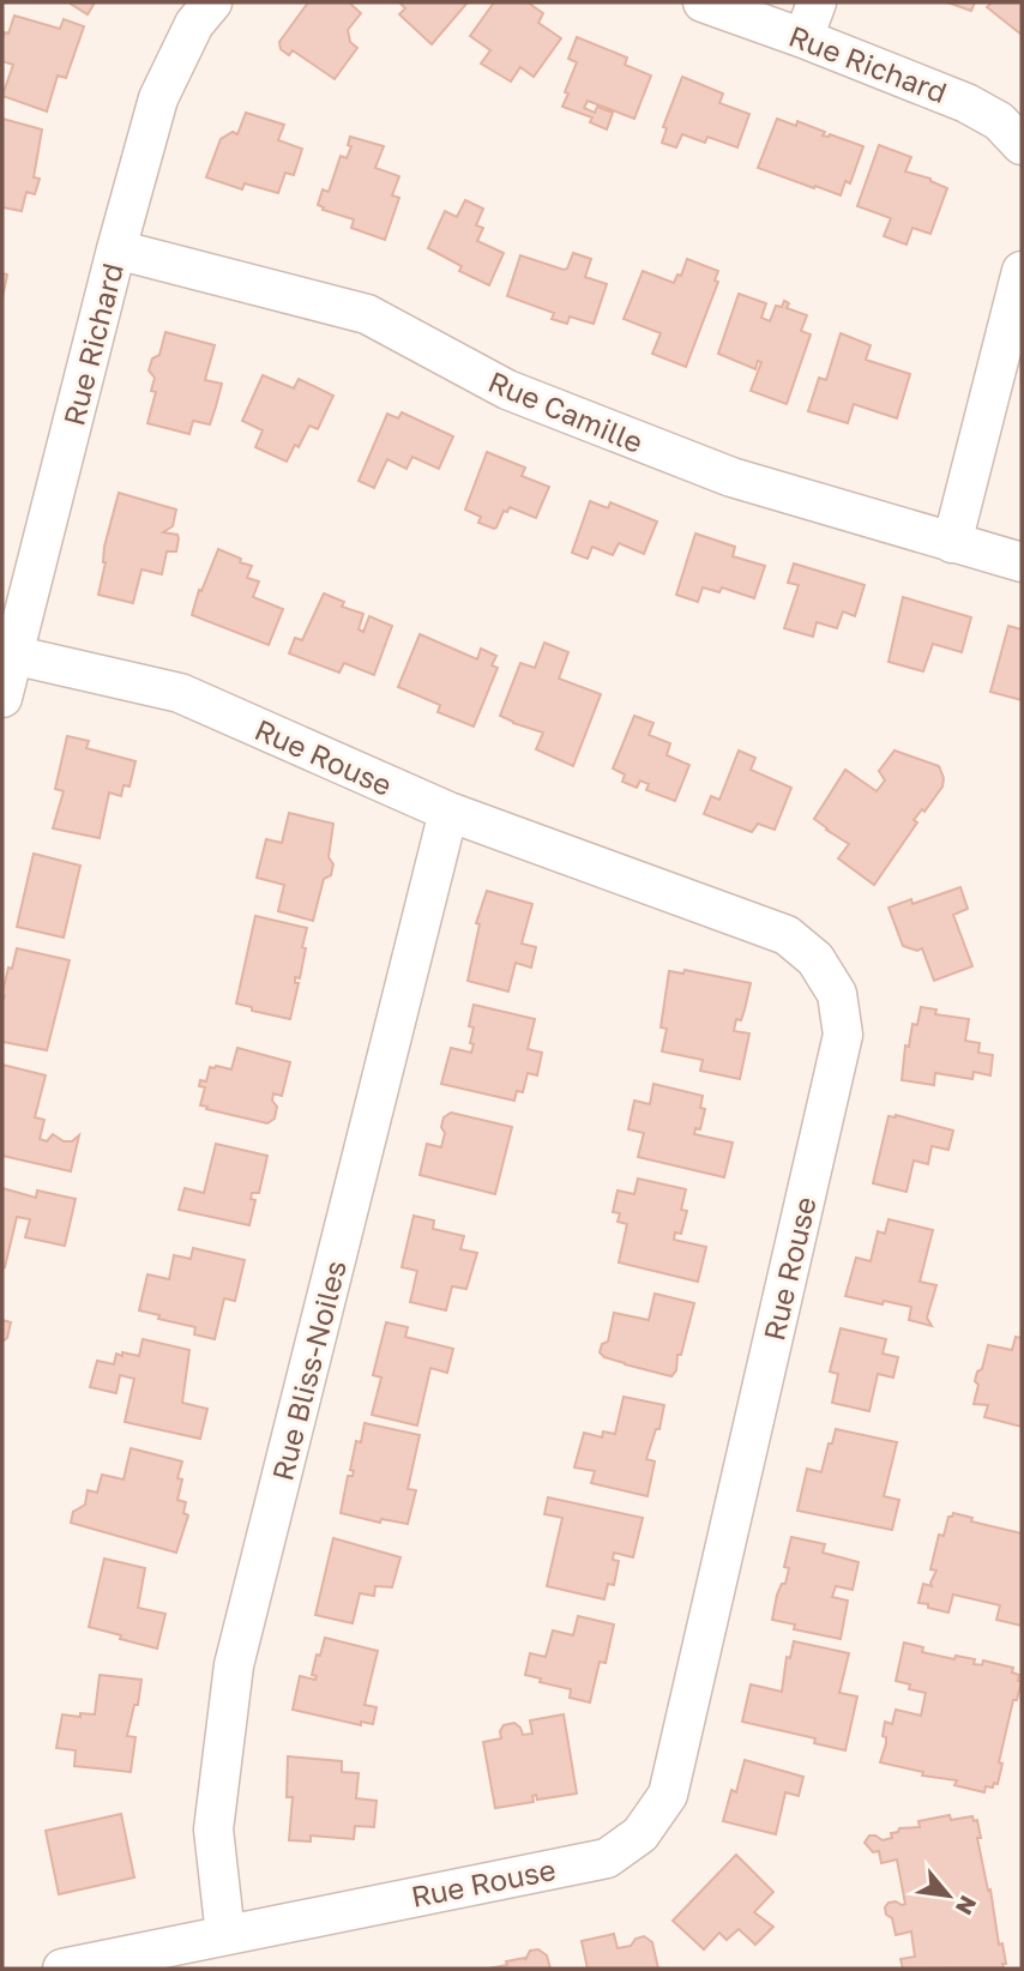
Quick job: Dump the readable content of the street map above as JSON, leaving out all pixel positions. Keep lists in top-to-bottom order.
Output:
{
  "streets": {
    "street": [
      "Rue Richard",
      "Rue Camille",
      "Rue Rouse",
      "Rue Bliss-Noiles"
    ]
  },
  "crossings": [
    ["Rue Richard", "Rue Camille"],
    ["Rue Richard", "Rue Rouse"],
    ["Rue Rouse", "Rue Bliss-Noiles"]
  ],
  "north": "bottom right"
}
